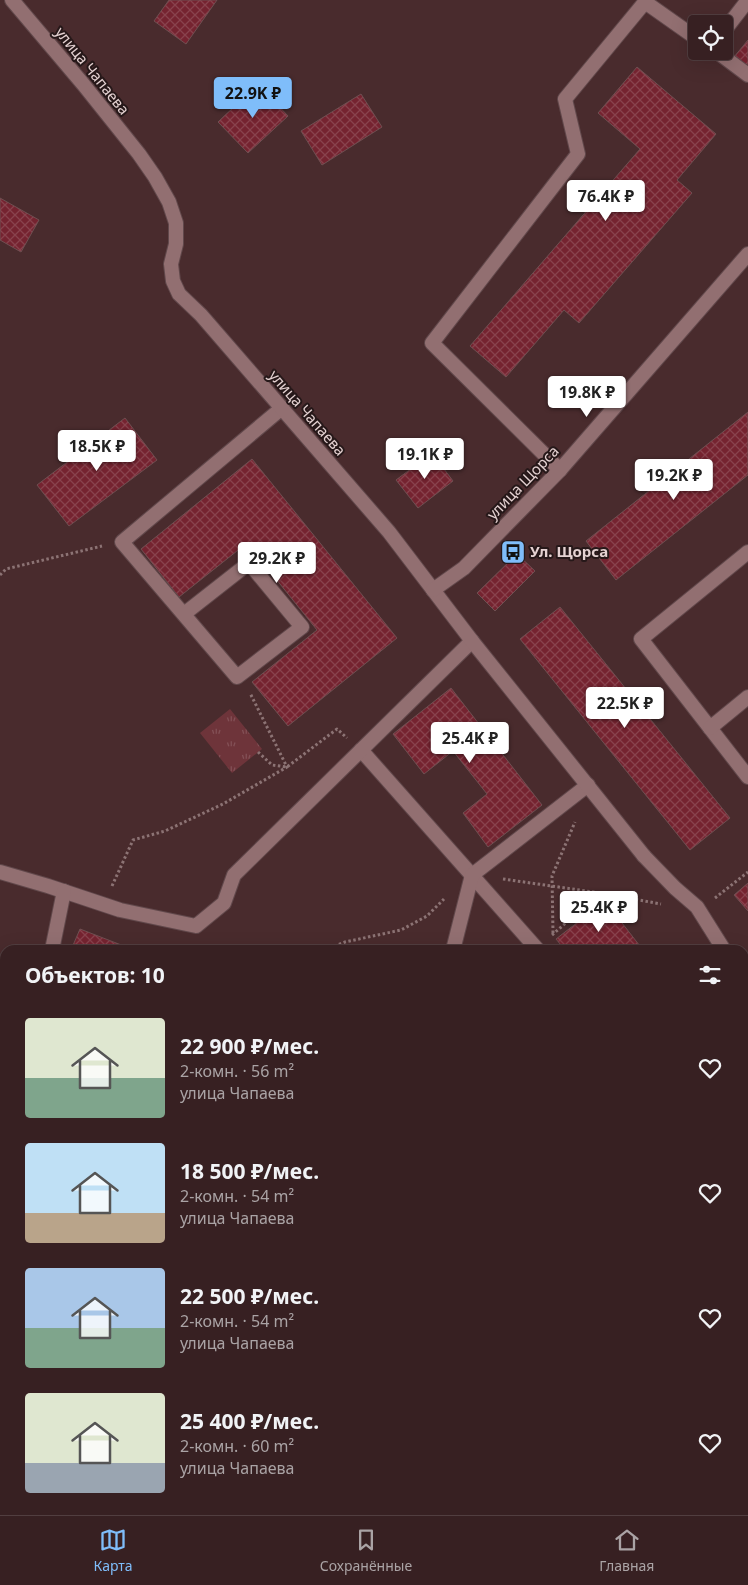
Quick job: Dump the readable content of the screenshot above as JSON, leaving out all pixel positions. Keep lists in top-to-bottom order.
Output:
{
  "streets": {
    "street": ["улица Чапаева", "улица Щорса"]
  },
  "crossings": [
    ["улица Чапаева", "улица Щорса"]
  ],
  "places": {
    "bus stop": ["Ул. Щорса"]
  },
  "page": {
    "price": [
      "22.9K ₽",
      "76.4K ₽",
      "19.8K ₽",
      "18.5K ₽",
      "19.1K ₽",
      "19.2K ₽",
      "29.2K ₽",
      "22.5K ₽",
      "25.4K ₽",
      "25.4K ₽"
    ],
    "heading": "Объектов: 10",
    "list": [
      {
        "name": "22 900 ₽/мес.",
        "note": "2-комн. · 56 m² · улица Чапаева"
      },
      {
        "name": "18 500 ₽/мес.",
        "note": "2-комн. · 54 m² · улица Чапаева"
      },
      {
        "name": "22 500 ₽/мес.",
        "note": "2-комн. · 54 m² · улица Чапаева"
      },
      {
        "name": "25 400 ₽/мес.",
        "note": "2-комн. · 60 m² · улица Чапаева"
      }
    ],
    "tabs": ["Карта", "Сохранённые", "Главная"]
  }
}
